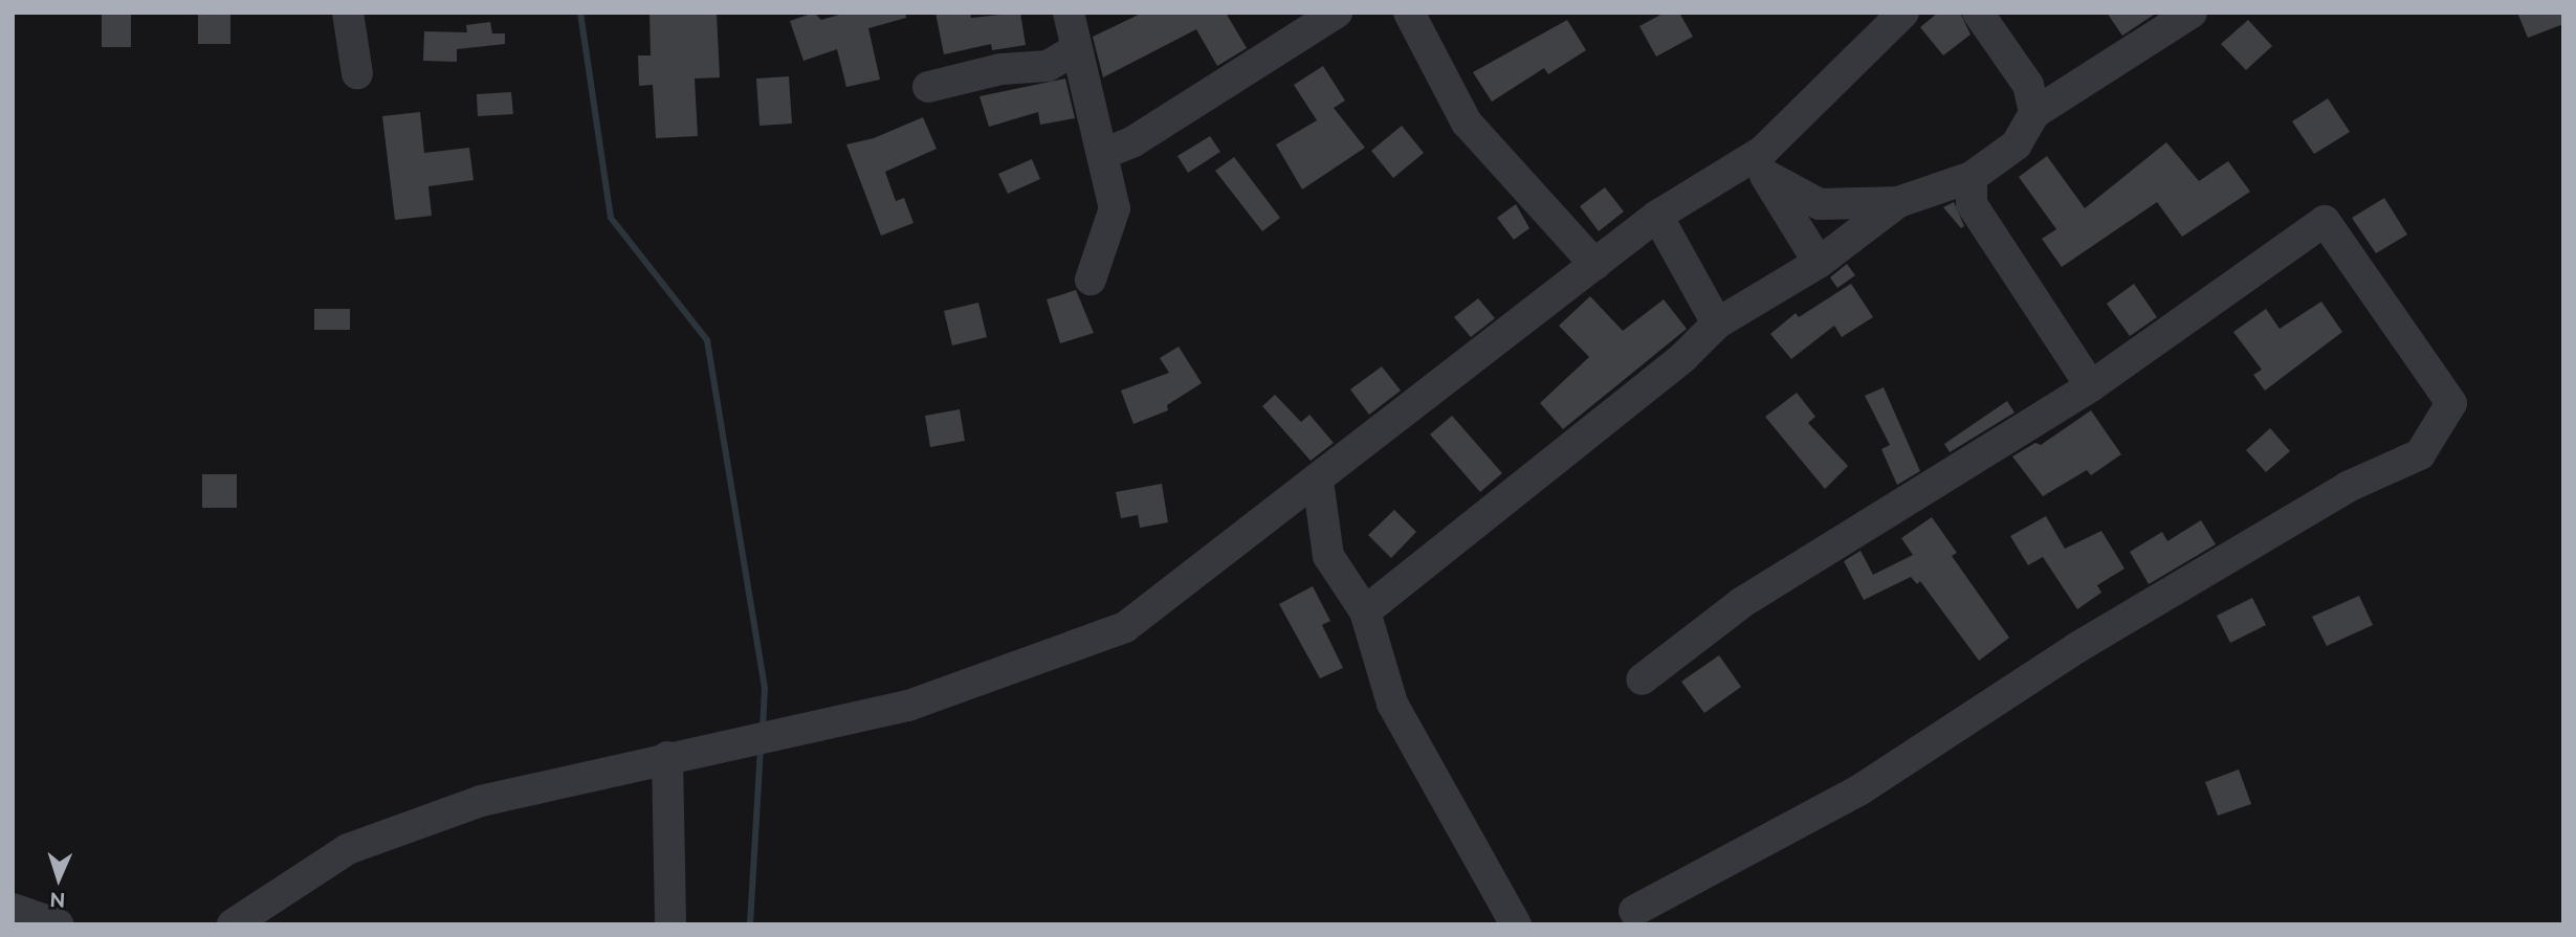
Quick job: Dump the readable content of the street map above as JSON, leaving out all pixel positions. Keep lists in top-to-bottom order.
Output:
{
  "north": "bottom"
}
